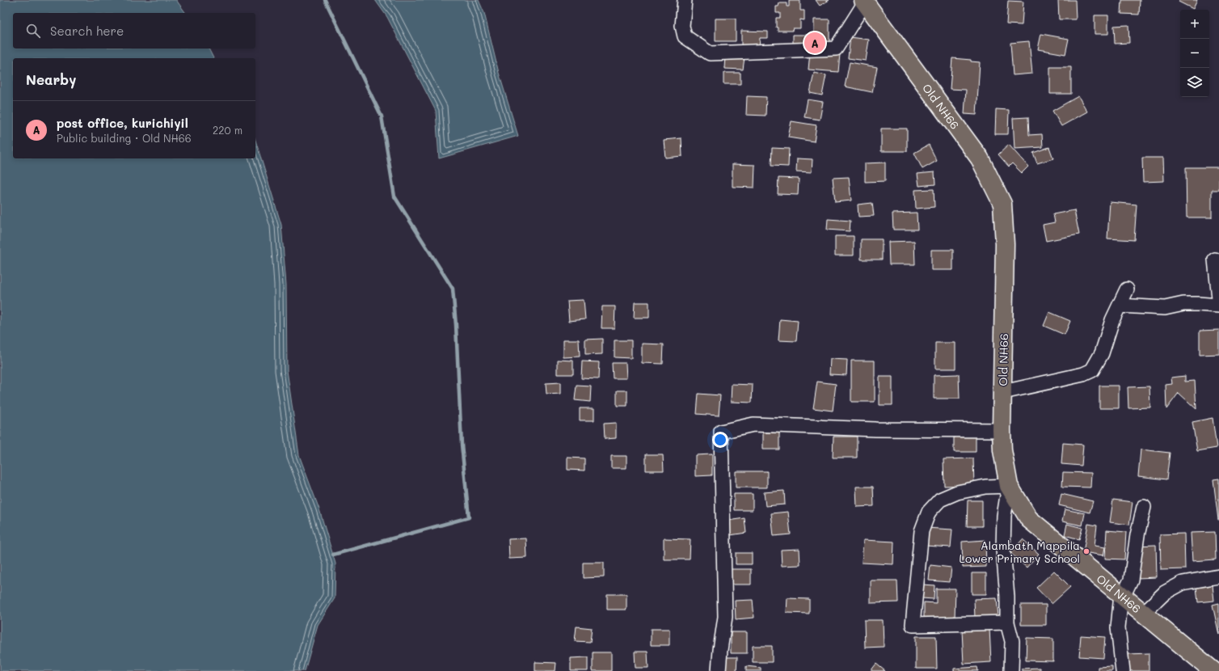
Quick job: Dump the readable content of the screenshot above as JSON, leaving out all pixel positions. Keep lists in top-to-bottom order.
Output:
{
  "streets": {
    "main road": ["Old NH66"]
  },
  "places": ["Alambath Mappila Lower Primary School"],
  "page": {
    "map_buttons": ["+", "−"],
    "search": "Search here",
    "pins": "A",
    "heading": "Nearby",
    "list": [
      {
        "mark": "A",
        "name": "post office, kurichiyil",
        "note": "Public building · Old NH66",
        "value": "220 m"
      }
    ]
  }
}
